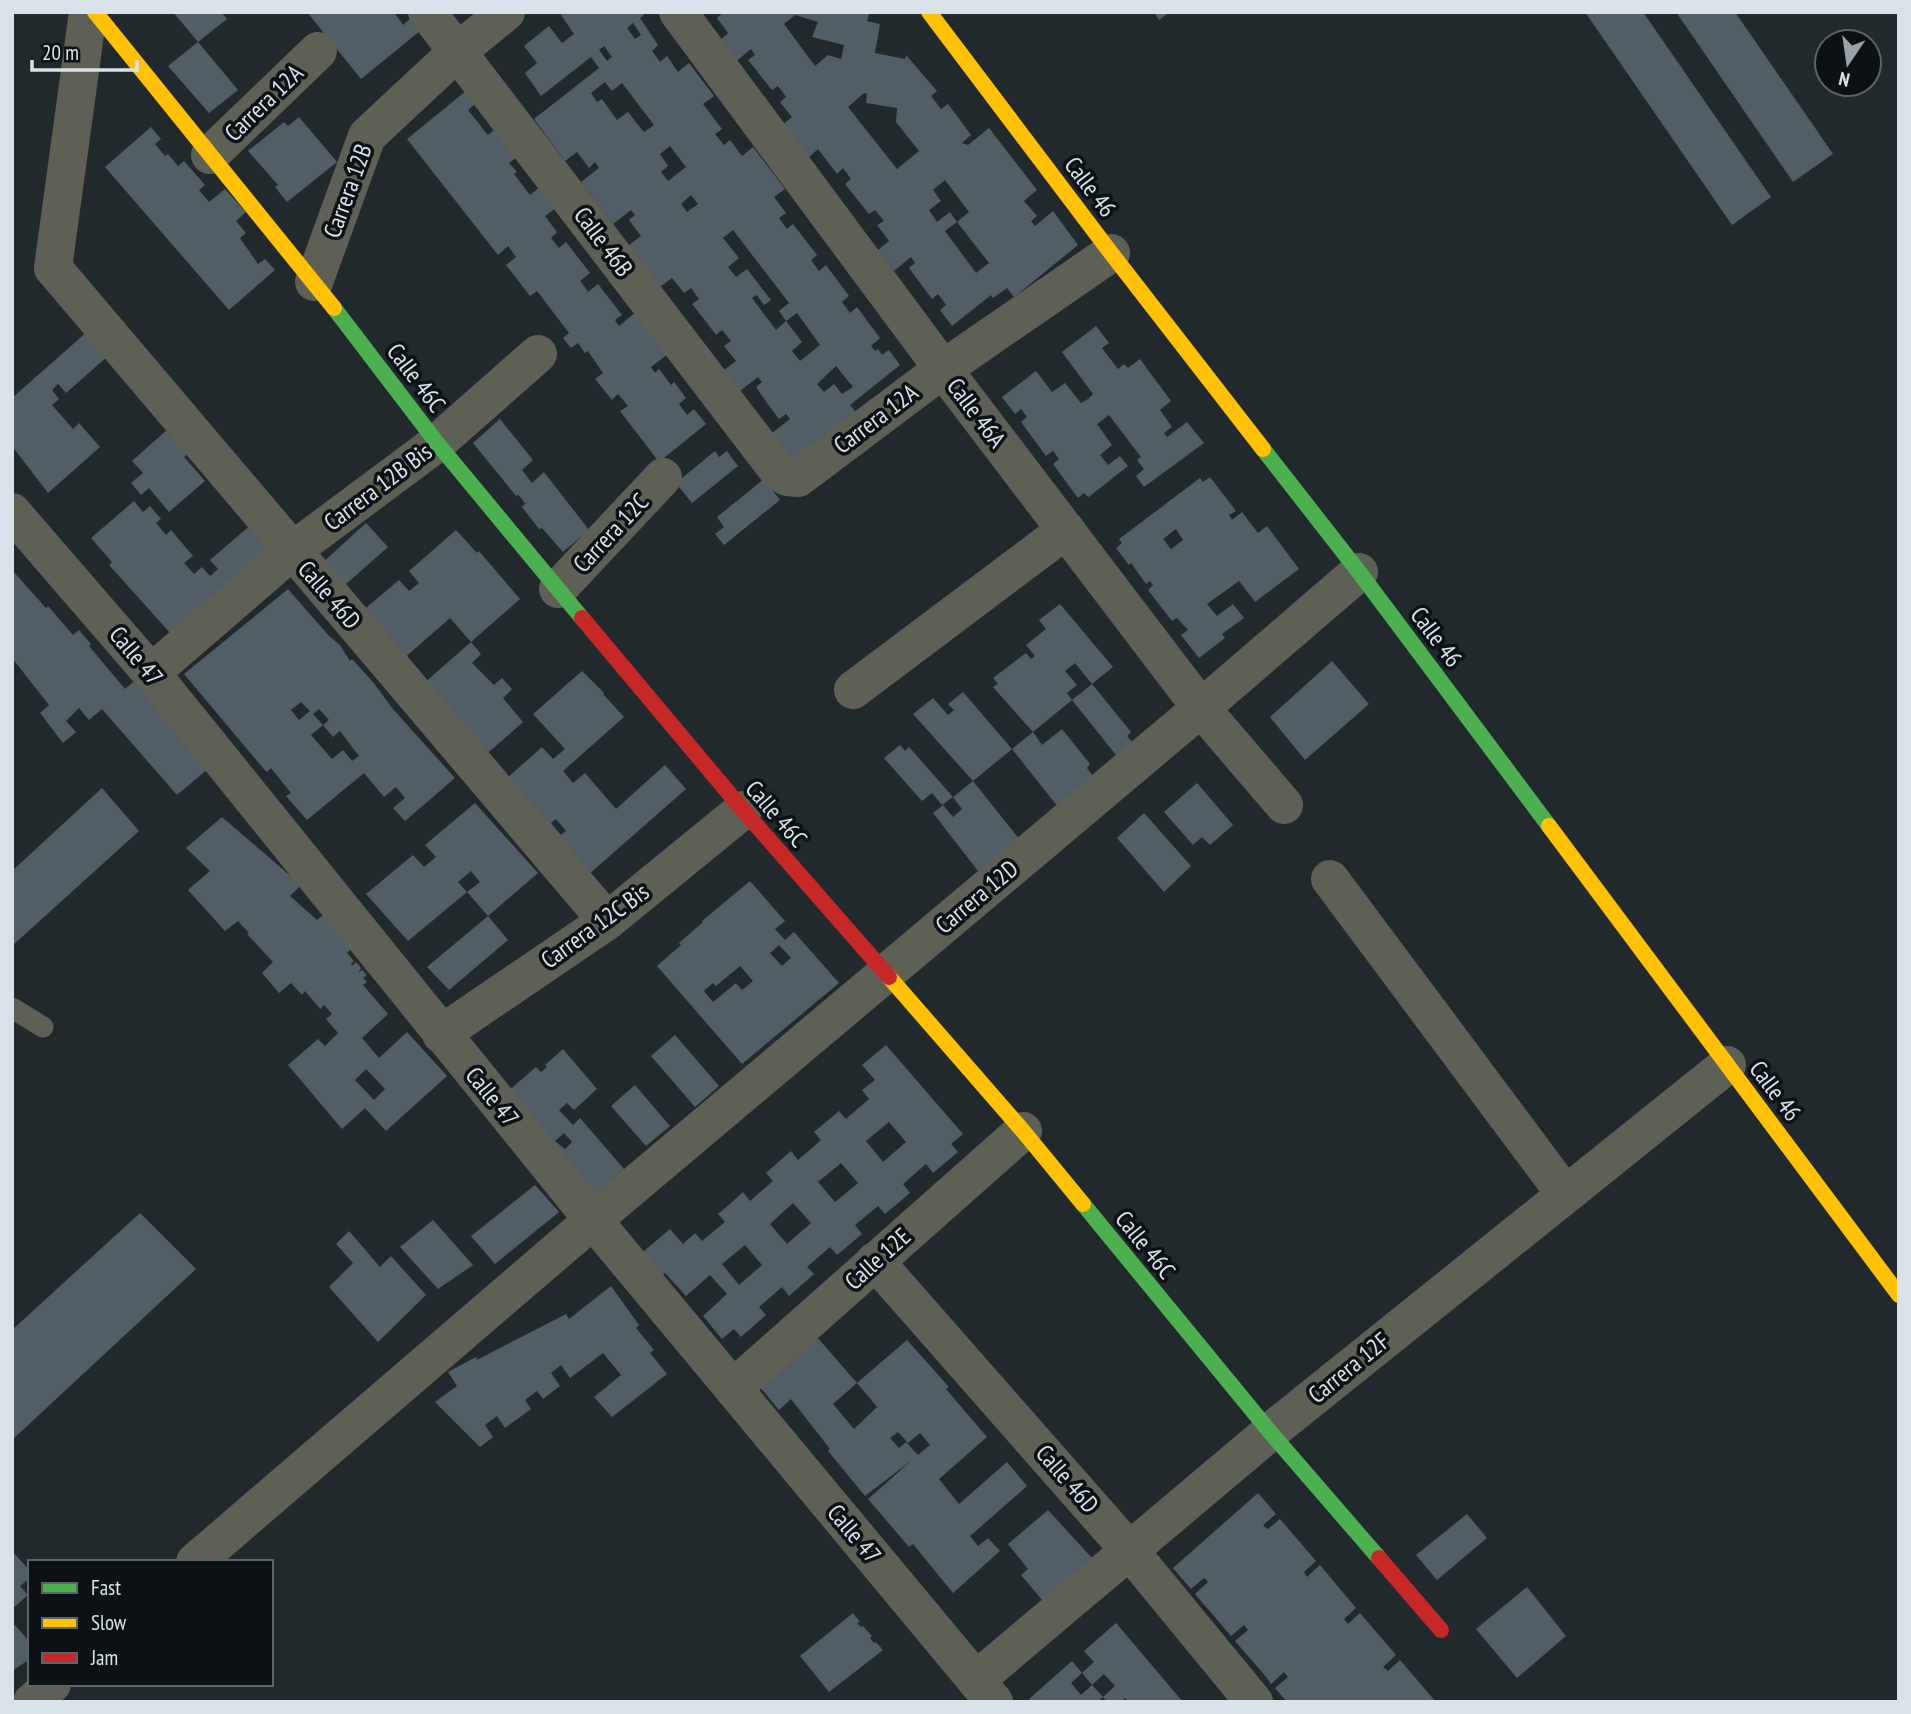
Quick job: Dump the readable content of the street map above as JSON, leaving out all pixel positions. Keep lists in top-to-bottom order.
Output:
{
  "streets": {
    "street": [
      "Carrera 12A",
      "Calle 46",
      "Carrera 12B",
      "Calle 46B",
      "Calle 46C",
      "Calle 46A",
      "Carrera 12B Bis",
      "Carrera 12C",
      "Calle 46D",
      "Calle 47",
      "Carrera 12D",
      "Carrera 12C Bis",
      "Calle 12E",
      "Carrera 12F"
    ]
  },
  "crossings": [
    ["Carrera 12A", "Calle 46"],
    ["Carrera 12A", "Calle 46B"],
    ["Carrera 12A", "Calle 46C"],
    ["Carrera 12A", "Calle 46A"],
    ["Calle 46", "Carrera 12D"],
    ["Calle 46", "Carrera 12F"],
    ["Carrera 12B", "Calle 46B"],
    ["Carrera 12B", "Calle 46C"],
    ["Calle 46C", "Carrera 12B Bis"],
    ["Calle 46C", "Carrera 12C"],
    ["Calle 46C", "Carrera 12D"],
    ["Calle 46C", "Carrera 12C Bis"],
    ["Calle 46C", "Calle 12E"],
    ["Calle 46C", "Carrera 12F"],
    ["Calle 46A", "Carrera 12D"],
    ["Carrera 12B Bis", "Calle 46D"],
    ["Carrera 12B Bis", "Calle 47"],
    ["Calle 46D", "Carrera 12C Bis"],
    ["Calle 46D", "Calle 12E"],
    ["Calle 46D", "Carrera 12F"],
    ["Calle 47", "Carrera 12D"],
    ["Calle 47", "Carrera 12C Bis"],
    ["Calle 47", "Calle 12E"],
    ["Calle 47", "Carrera 12F"]
  ],
  "legend": ["Fast", "Slow", "Jam"],
  "scale_bar": "20 m",
  "north": "bottom"
}
